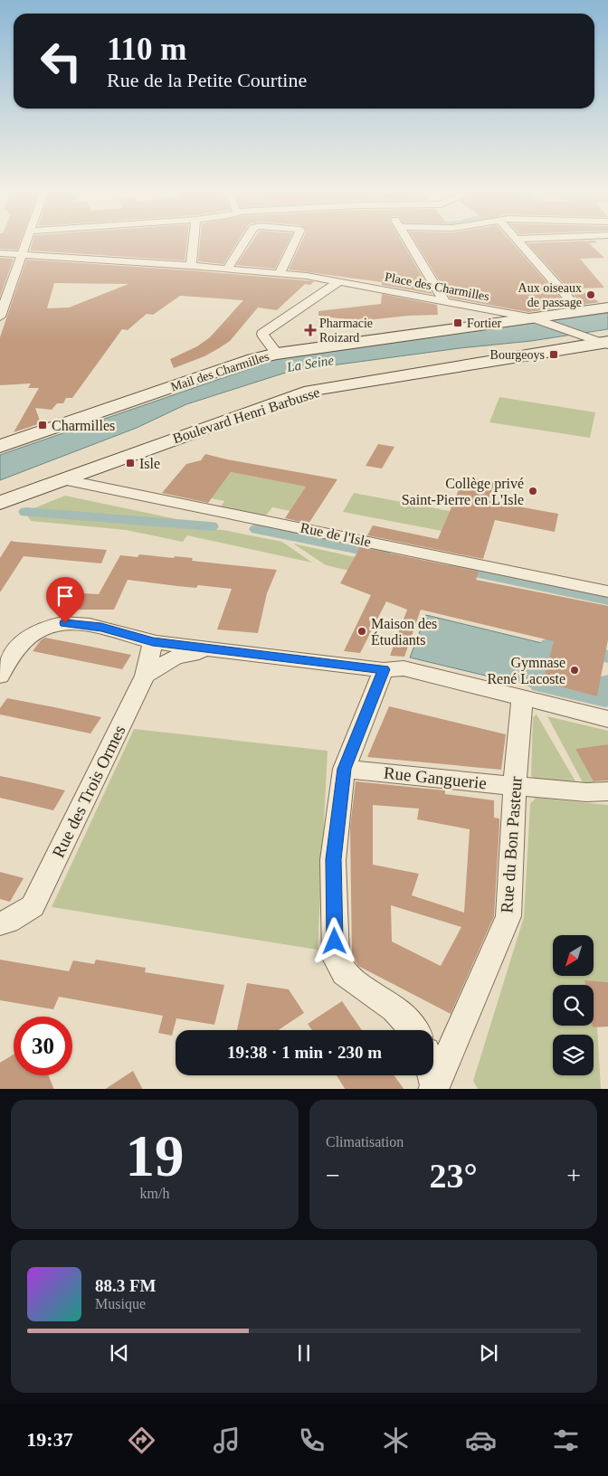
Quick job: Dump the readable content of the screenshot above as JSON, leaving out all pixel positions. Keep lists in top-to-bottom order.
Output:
{
  "streets": {
    "main road": ["Mail des Charmilles", "Boulevard Henri Barbusse"],
    "street": [
      "Place des Charmilles",
      "Rue de l'Isle",
      "Rue Ganguerie",
      "Rue des Trois Ormes",
      "Rue du Bon Pasteur"
    ]
  },
  "crossings": [
    ["Place des Charmilles", "Mail des Charmilles"],
    ["Place des Charmilles", "Boulevard Henri Barbusse"],
    ["Boulevard Henri Barbusse", "Rue de l'Isle"],
    ["Rue Ganguerie", "Rue du Bon Pasteur"]
  ],
  "water": ["La Seine"],
  "places": {
    "other": [
      "Aux oiseaux de passage",
      "Collège privé Saint-Pierre en L'Isle",
      "Maison des Étudiants",
      "Gymnase René Lacoste"
    ],
    "transit": [
      "Fortier",
      "Bourgeoys",
      "Charmilles",
      "Isle"
    ],
    "health": ["Pharmacie Roizard"]
  },
  "north": "bottom left",
  "page": {
    "turn": ["110 m", "Rue de la Petite Courtine"],
    "limit": "30",
    "trip": "19:38 · 1 min · 230 m",
    "tile": [
      ["19", "km/h"],
      "Climatisation"
    ],
    "heat": ["−", "23°", "+"],
    "song": ["88.3 FM", "Musique"],
    "tabs": "19:37"
  }
}
